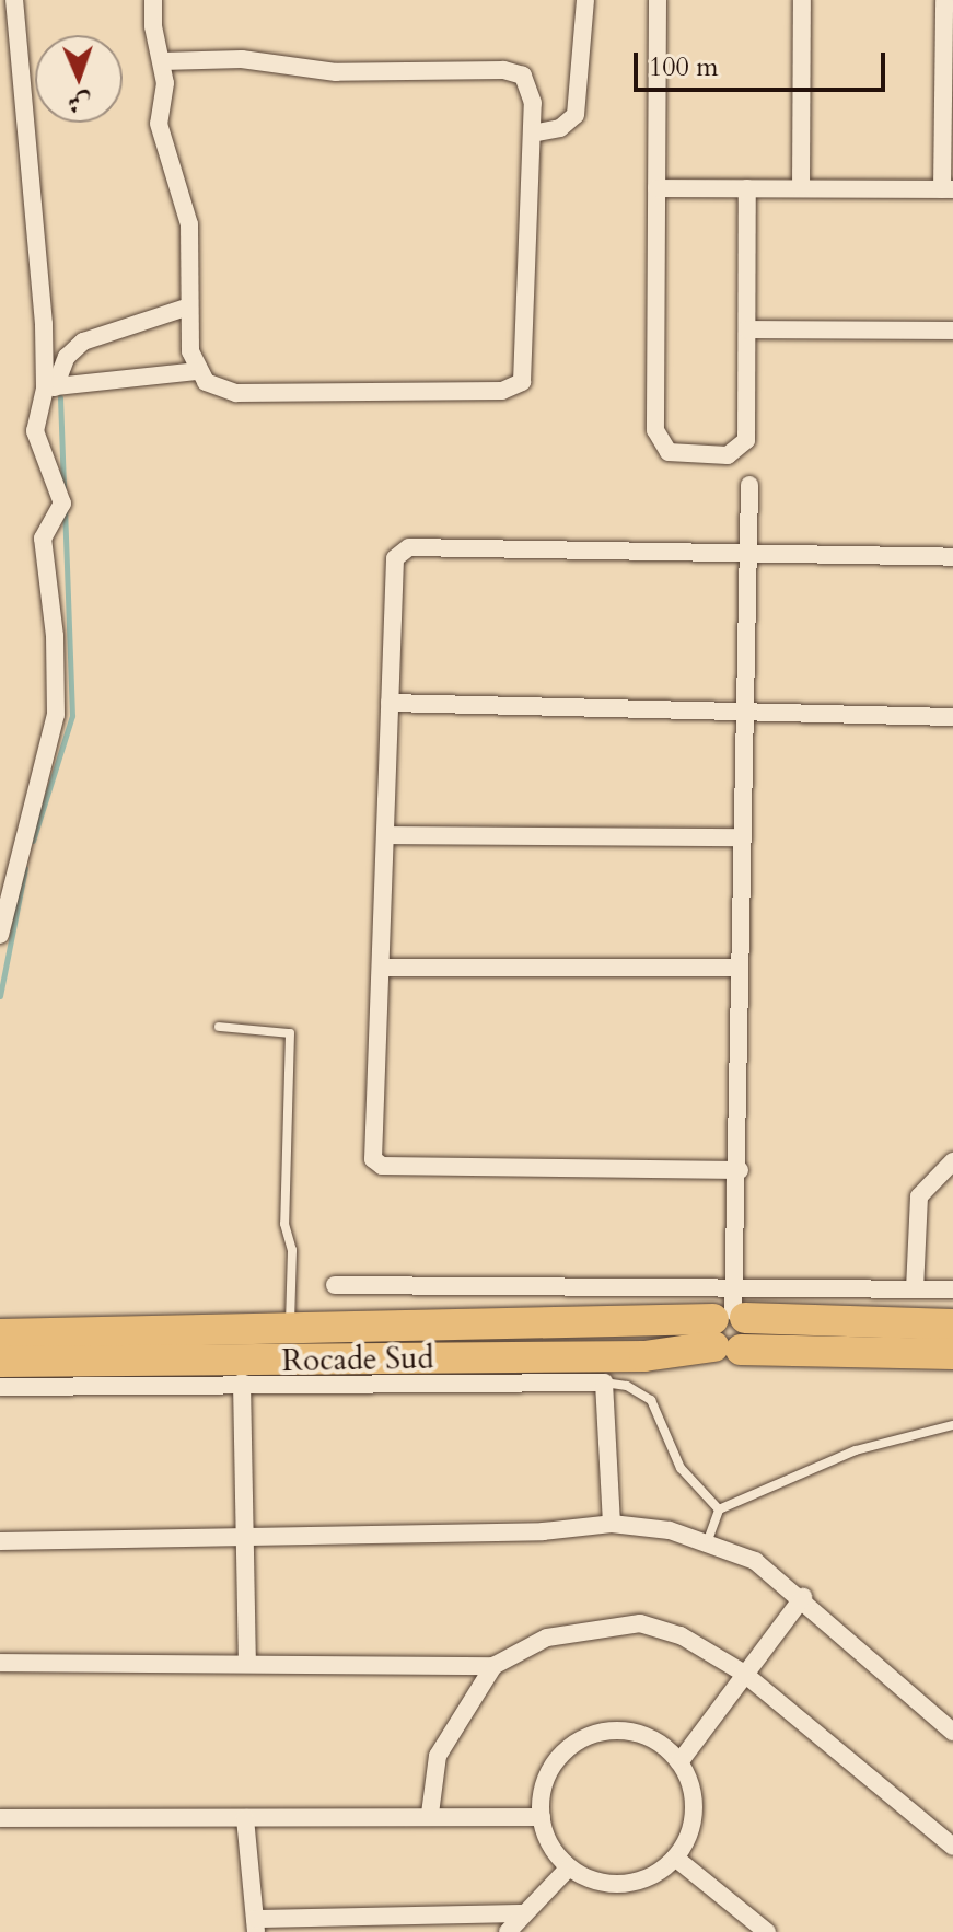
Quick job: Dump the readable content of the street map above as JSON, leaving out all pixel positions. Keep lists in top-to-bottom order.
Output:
{
  "streets": {
    "highway": ["Rocade Sud"]
  },
  "scale_bar": "100 m",
  "north": "bottom"
}
